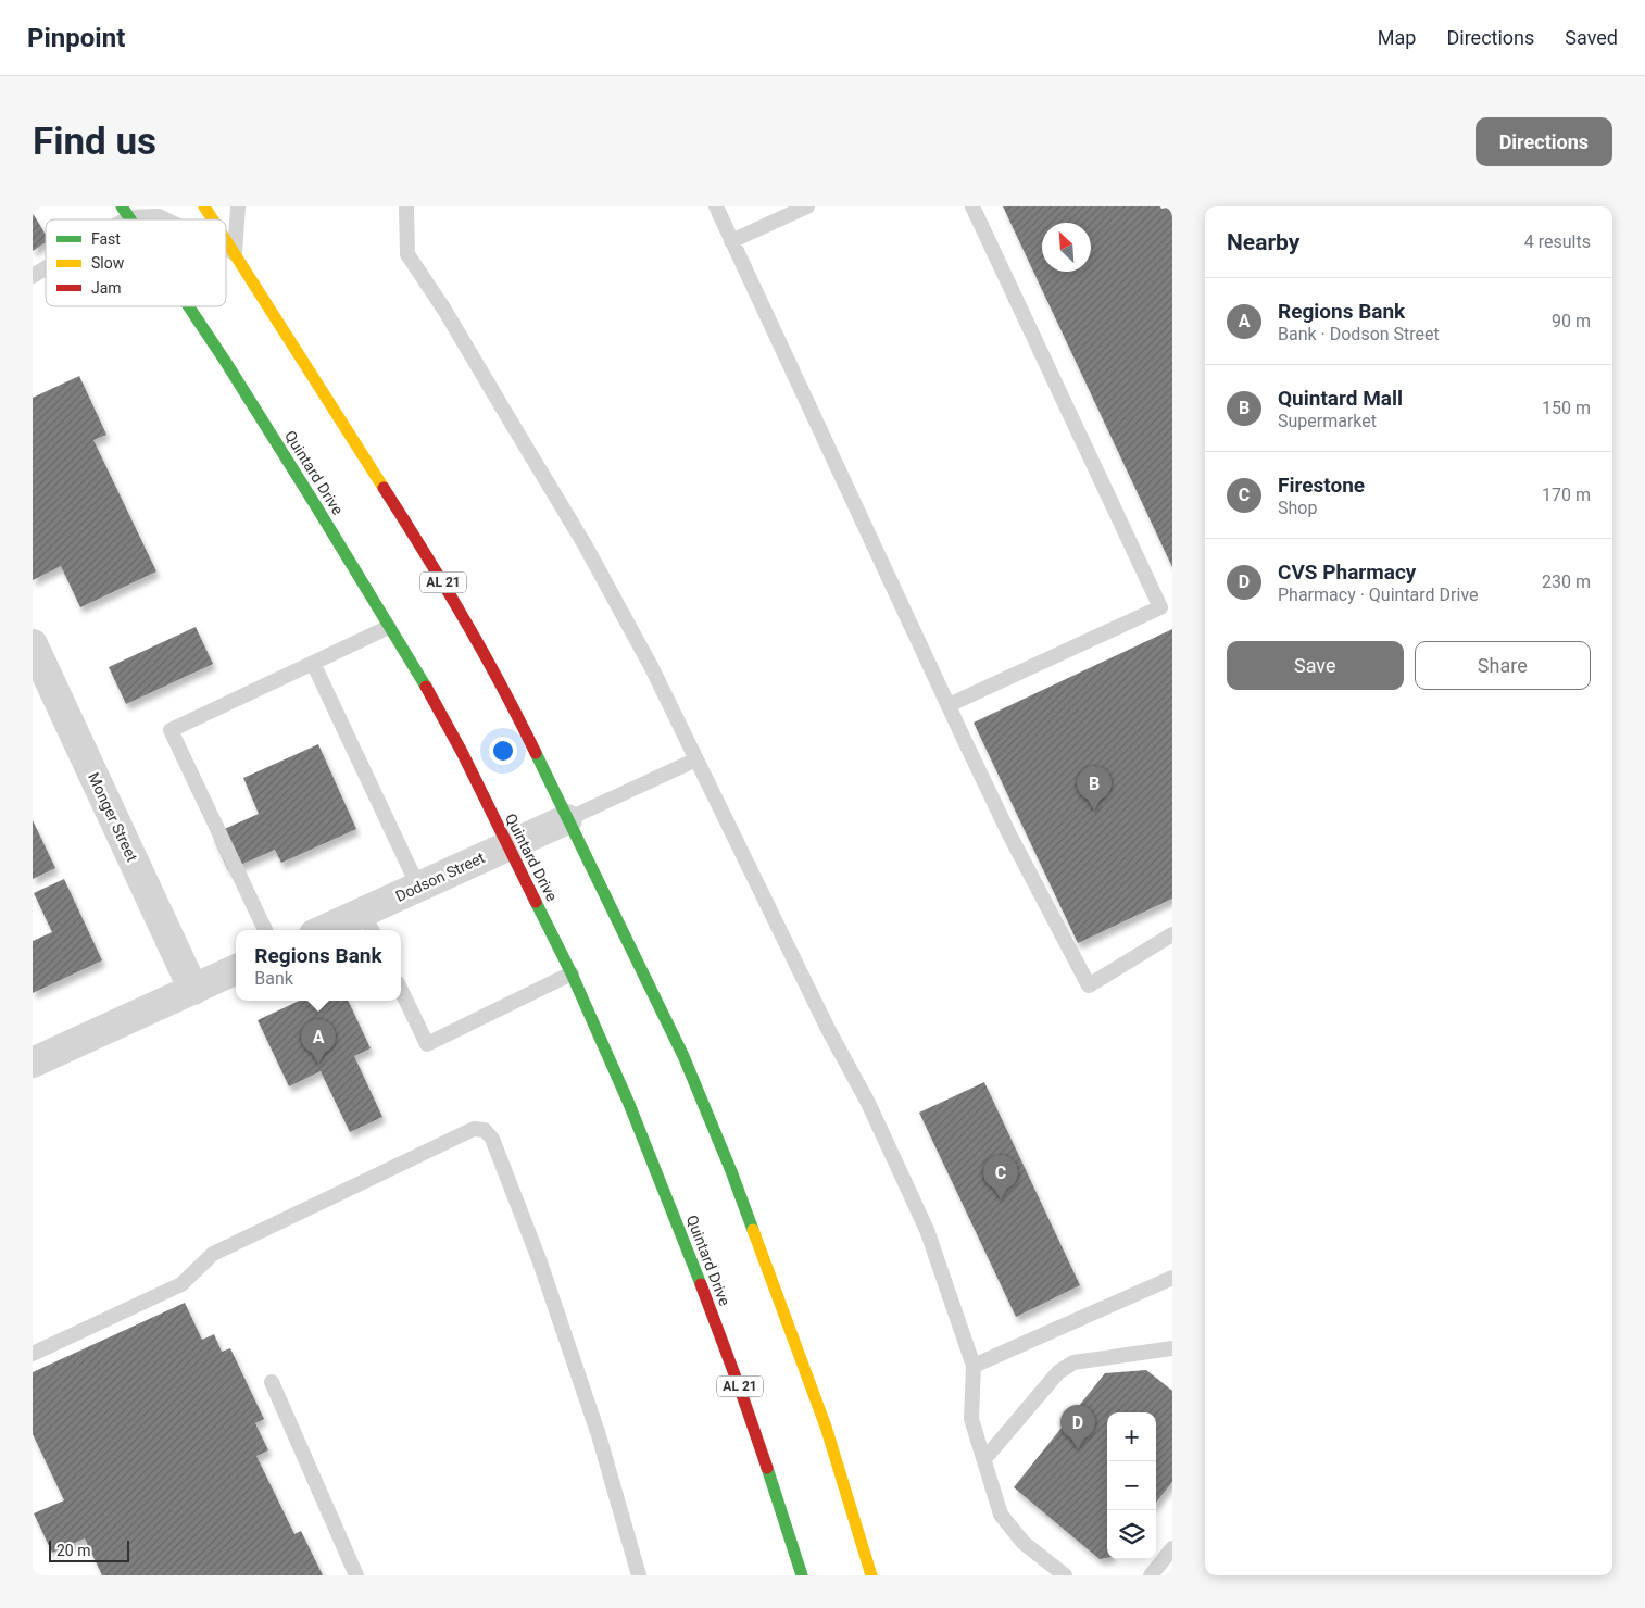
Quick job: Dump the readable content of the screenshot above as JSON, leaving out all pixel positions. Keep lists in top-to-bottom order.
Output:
{
  "streets": {
    "highway": ["Quintard Drive", "AL 21"],
    "street": ["Monger Street", "Dodson Street"]
  },
  "crossings": [
    ["Quintard Drive", "Dodson Street"],
    ["AL 21", "Dodson Street"]
  ],
  "legend": ["Fast", "Slow", "Jam"],
  "scale_bar": "20 m",
  "north": "top left",
  "page": {
    "header": "Pinpoint",
    "nav": ["Map", "Directions", "Saved"],
    "buttons": [
      "Directions",
      ["Save", "Share"]
    ],
    "title": "Find us",
    "heading": ["Nearby", "4 results"],
    "list": [
      {
        "mark": "A",
        "name": "Regions Bank",
        "note": "Bank · Dodson Street",
        "value": "90 m"
      },
      {
        "mark": "B",
        "name": "Quintard Mall",
        "note": "Supermarket",
        "value": "150 m"
      },
      {
        "mark": "C",
        "name": "Firestone",
        "note": "Shop",
        "value": "170 m"
      },
      {
        "mark": "D",
        "name": "CVS Pharmacy",
        "note": "Pharmacy · Quintard Drive",
        "value": "230 m"
      }
    ],
    "pins": [
      "B",
      "A",
      "C",
      "D"
    ],
    "popup": ["Regions Bank", "Bank"],
    "map_buttons": ["+", "−"],
    "scale": "20 m"
  }
}
